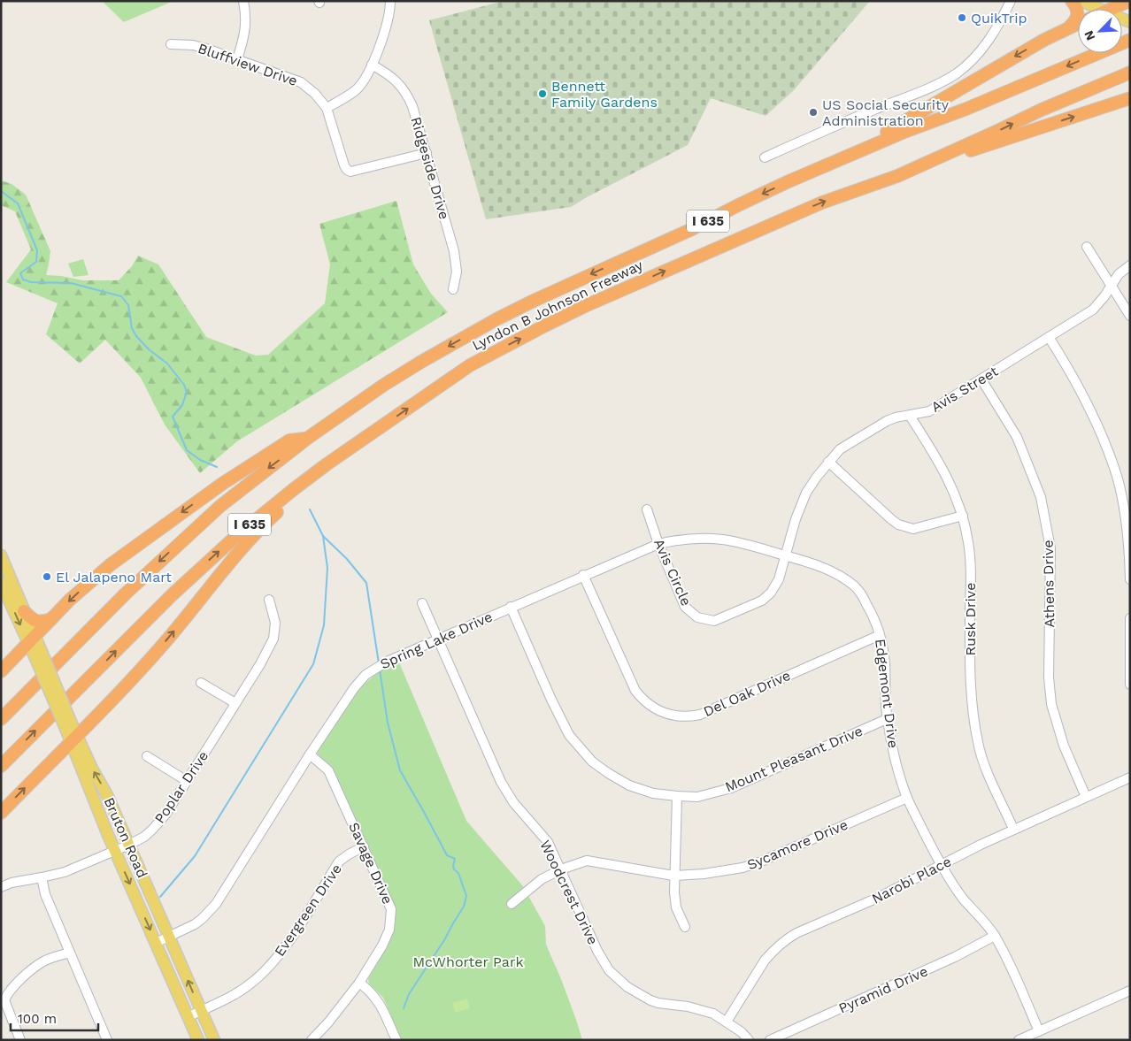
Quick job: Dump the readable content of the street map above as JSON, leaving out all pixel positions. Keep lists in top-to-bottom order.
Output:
{
  "streets": {
    "highway": ["I 635", "Lyndon B Johnson Freeway"],
    "main road": ["Bruton Road"],
    "street": [
      "Bluffview Drive",
      "Ridgeside Drive",
      "Avis Street",
      "Avis Circle",
      "Athens Drive",
      "Rusk Drive",
      "Spring Lake Drive",
      "Del Oak Drive",
      "Edgemont Drive",
      "Mount Pleasant Drive",
      "Poplar Drive",
      "Sycamore Drive",
      "Savage Drive",
      "Narobi Place",
      "Woodcrest Drive",
      "Evergreen Drive",
      "Pyramid Drive"
    ]
  },
  "crossings": [
    ["Bluffview Drive", "Ridgeside Drive"],
    ["Avis Street", "Avis Circle"],
    ["Avis Street", "Athens Drive"],
    ["Avis Street", "Rusk Drive"],
    ["Avis Street", "Spring Lake Drive"],
    ["Avis Street", "Edgemont Drive"],
    ["Avis Circle", "Spring Lake Drive"],
    ["Avis Circle", "Edgemont Drive"],
    ["Athens Drive", "Narobi Place"],
    ["Rusk Drive", "Narobi Place"],
    ["Spring Lake Drive", "Del Oak Drive"],
    ["Spring Lake Drive", "Edgemont Drive"],
    ["Spring Lake Drive", "Mount Pleasant Drive"],
    ["Spring Lake Drive", "Bruton Road"],
    ["Spring Lake Drive", "Savage Drive"],
    ["Spring Lake Drive", "Woodcrest Drive"],
    ["Del Oak Drive", "Edgemont Drive"],
    ["Edgemont Drive", "Mount Pleasant Drive"],
    ["Edgemont Drive", "Sycamore Drive"],
    ["Edgemont Drive", "Narobi Place"],
    ["Edgemont Drive", "Pyramid Drive"],
    ["Poplar Drive", "Bruton Road"],
    ["Bruton Road", "Evergreen Drive"],
    ["Sycamore Drive", "Woodcrest Drive"],
    ["Savage Drive", "Evergreen Drive"],
    ["Narobi Place", "Woodcrest Drive"]
  ],
  "parks": ["McWhorter Park"],
  "places": [
    "QuikTrip",
    "Bennett Family Gardens",
    "US Social Security Administration",
    "El Jalapeno Mart"
  ],
  "scale_bar": "100 m",
  "north": "bottom left"
}
